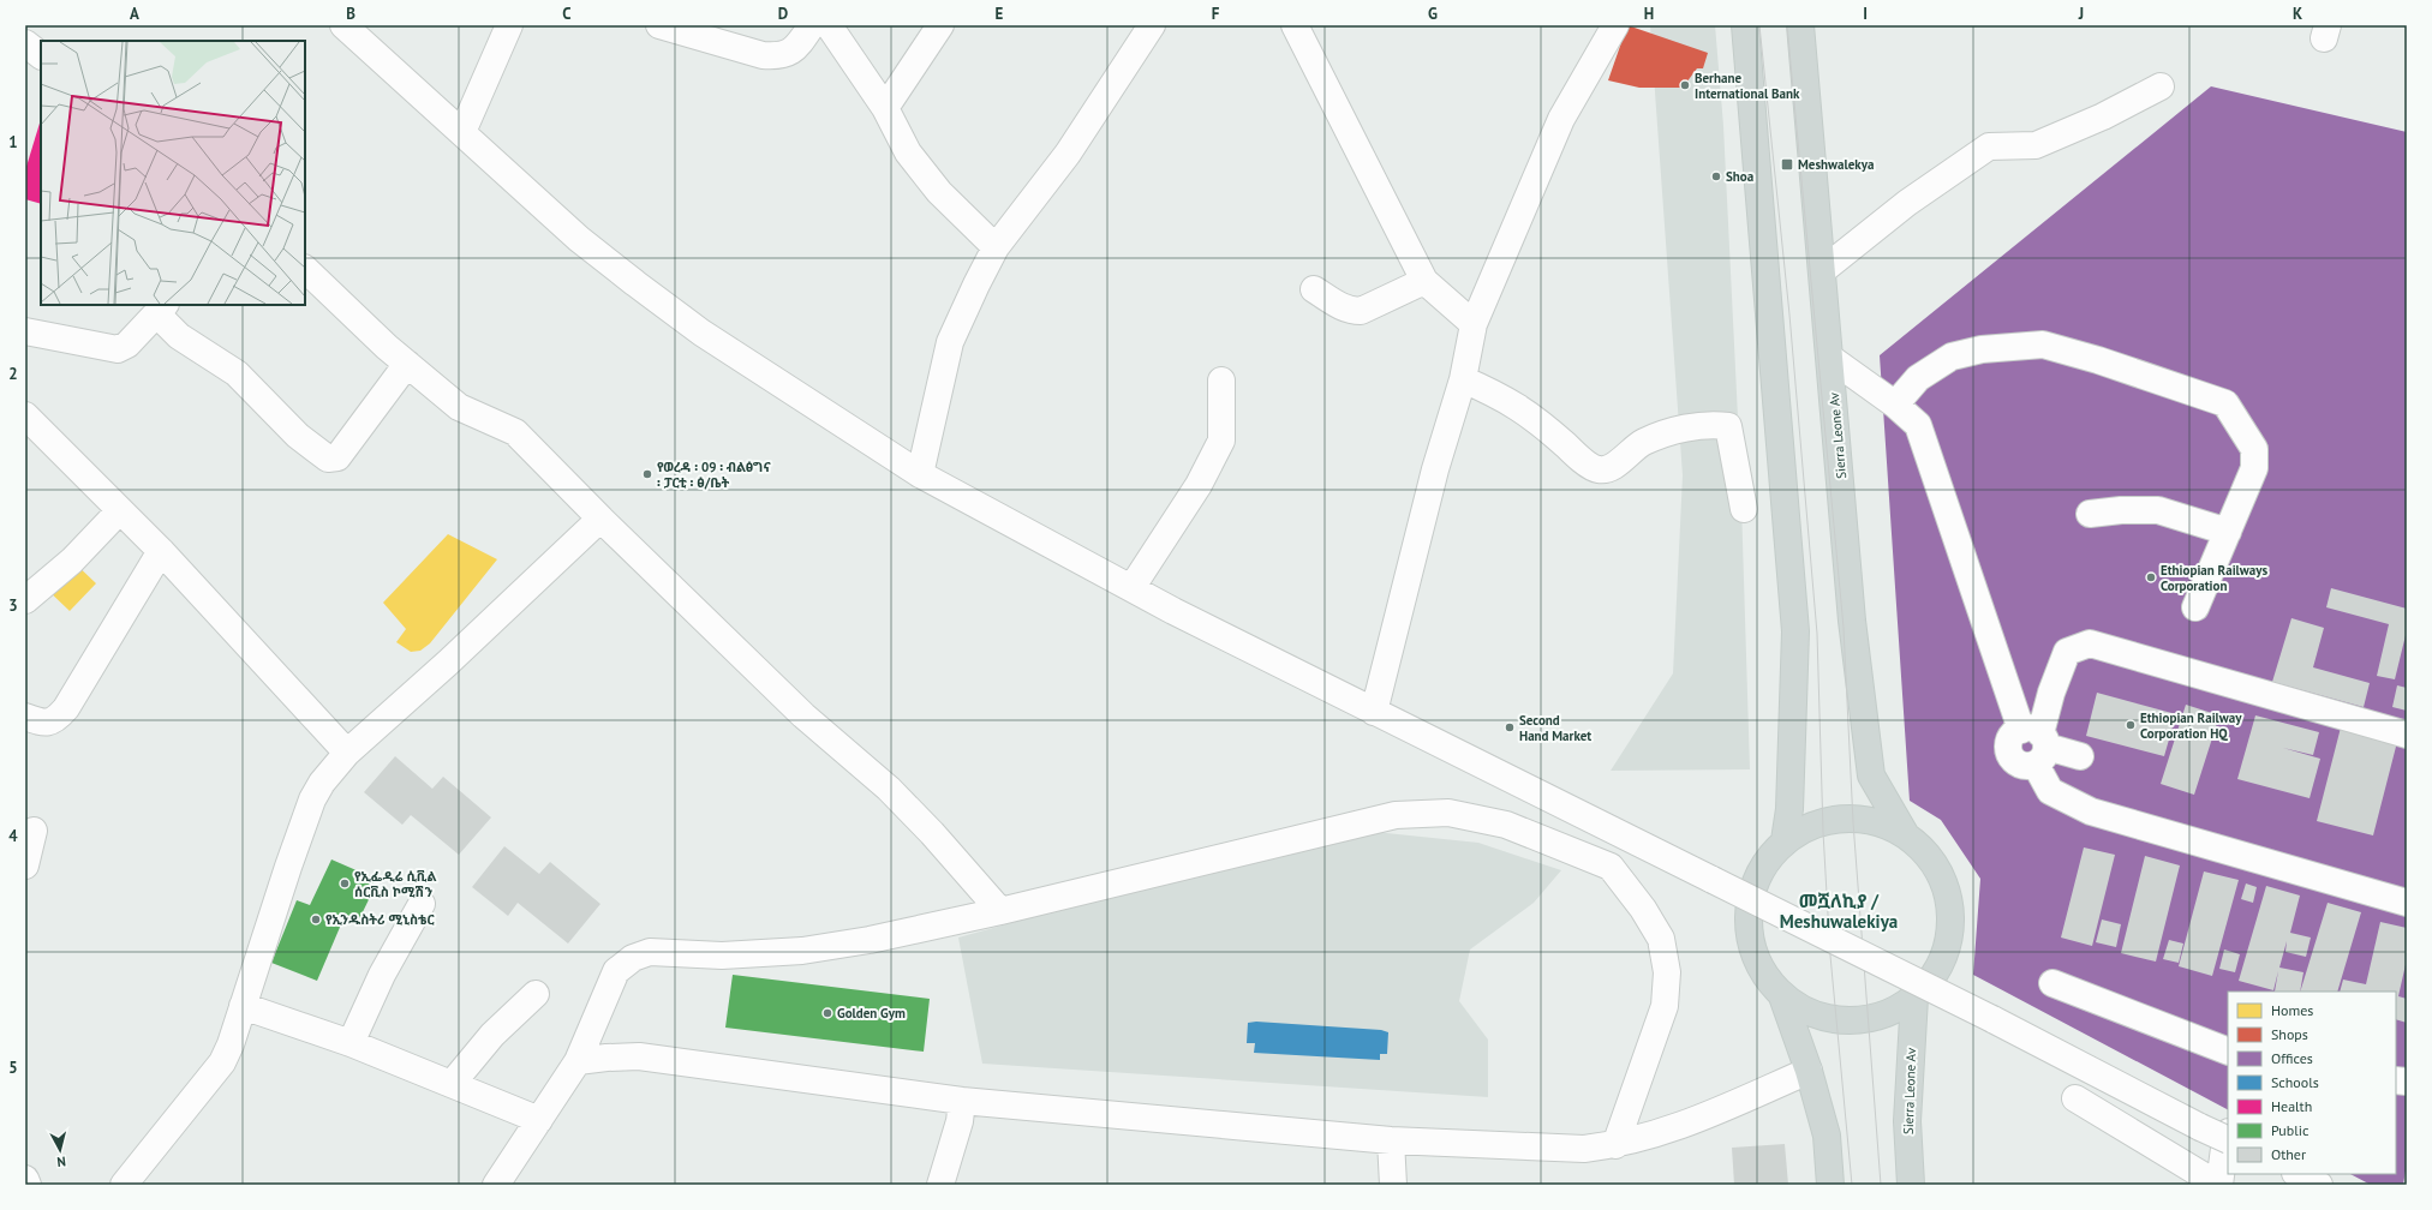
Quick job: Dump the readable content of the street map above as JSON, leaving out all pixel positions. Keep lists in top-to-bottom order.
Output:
{
  "streets": {
    "main road": ["Sierra Leone Av"]
  },
  "districts": ["መሿለኪያ / Meshuwalekiya"],
  "places": {
    "other": [
      "Berhane International Bank",
      "Shoa",
      "የወረዳ ፡ 09 ፡ ብልፅግና ፡ ፓርቲ ፡ ፅ/ቤት",
      "Ethiopian Railways Corporation",
      "Ethiopian Railway Corporation HQ",
      "Second Hand Market",
      "የኢፌዲሬ ሲቪል ሰርቪስ ኮሚሽን",
      "የኢንዱስትሪ ሚኒስቴር",
      "Golden Gym"
    ],
    "transit": ["Meshwalekya"]
  },
  "legend": [
    "Homes",
    "Shops",
    "Offices",
    "Schools",
    "Health",
    "Public",
    "Other"
  ],
  "north": "bottom",
  "grid": {
    "columns": [
      "A",
      "B",
      "C",
      "D",
      "E",
      "F",
      "G",
      "H",
      "I",
      "J",
      "K"
    ],
    "rows": [
      "1",
      "2",
      "3",
      "4",
      "5"
    ]
  }
}
